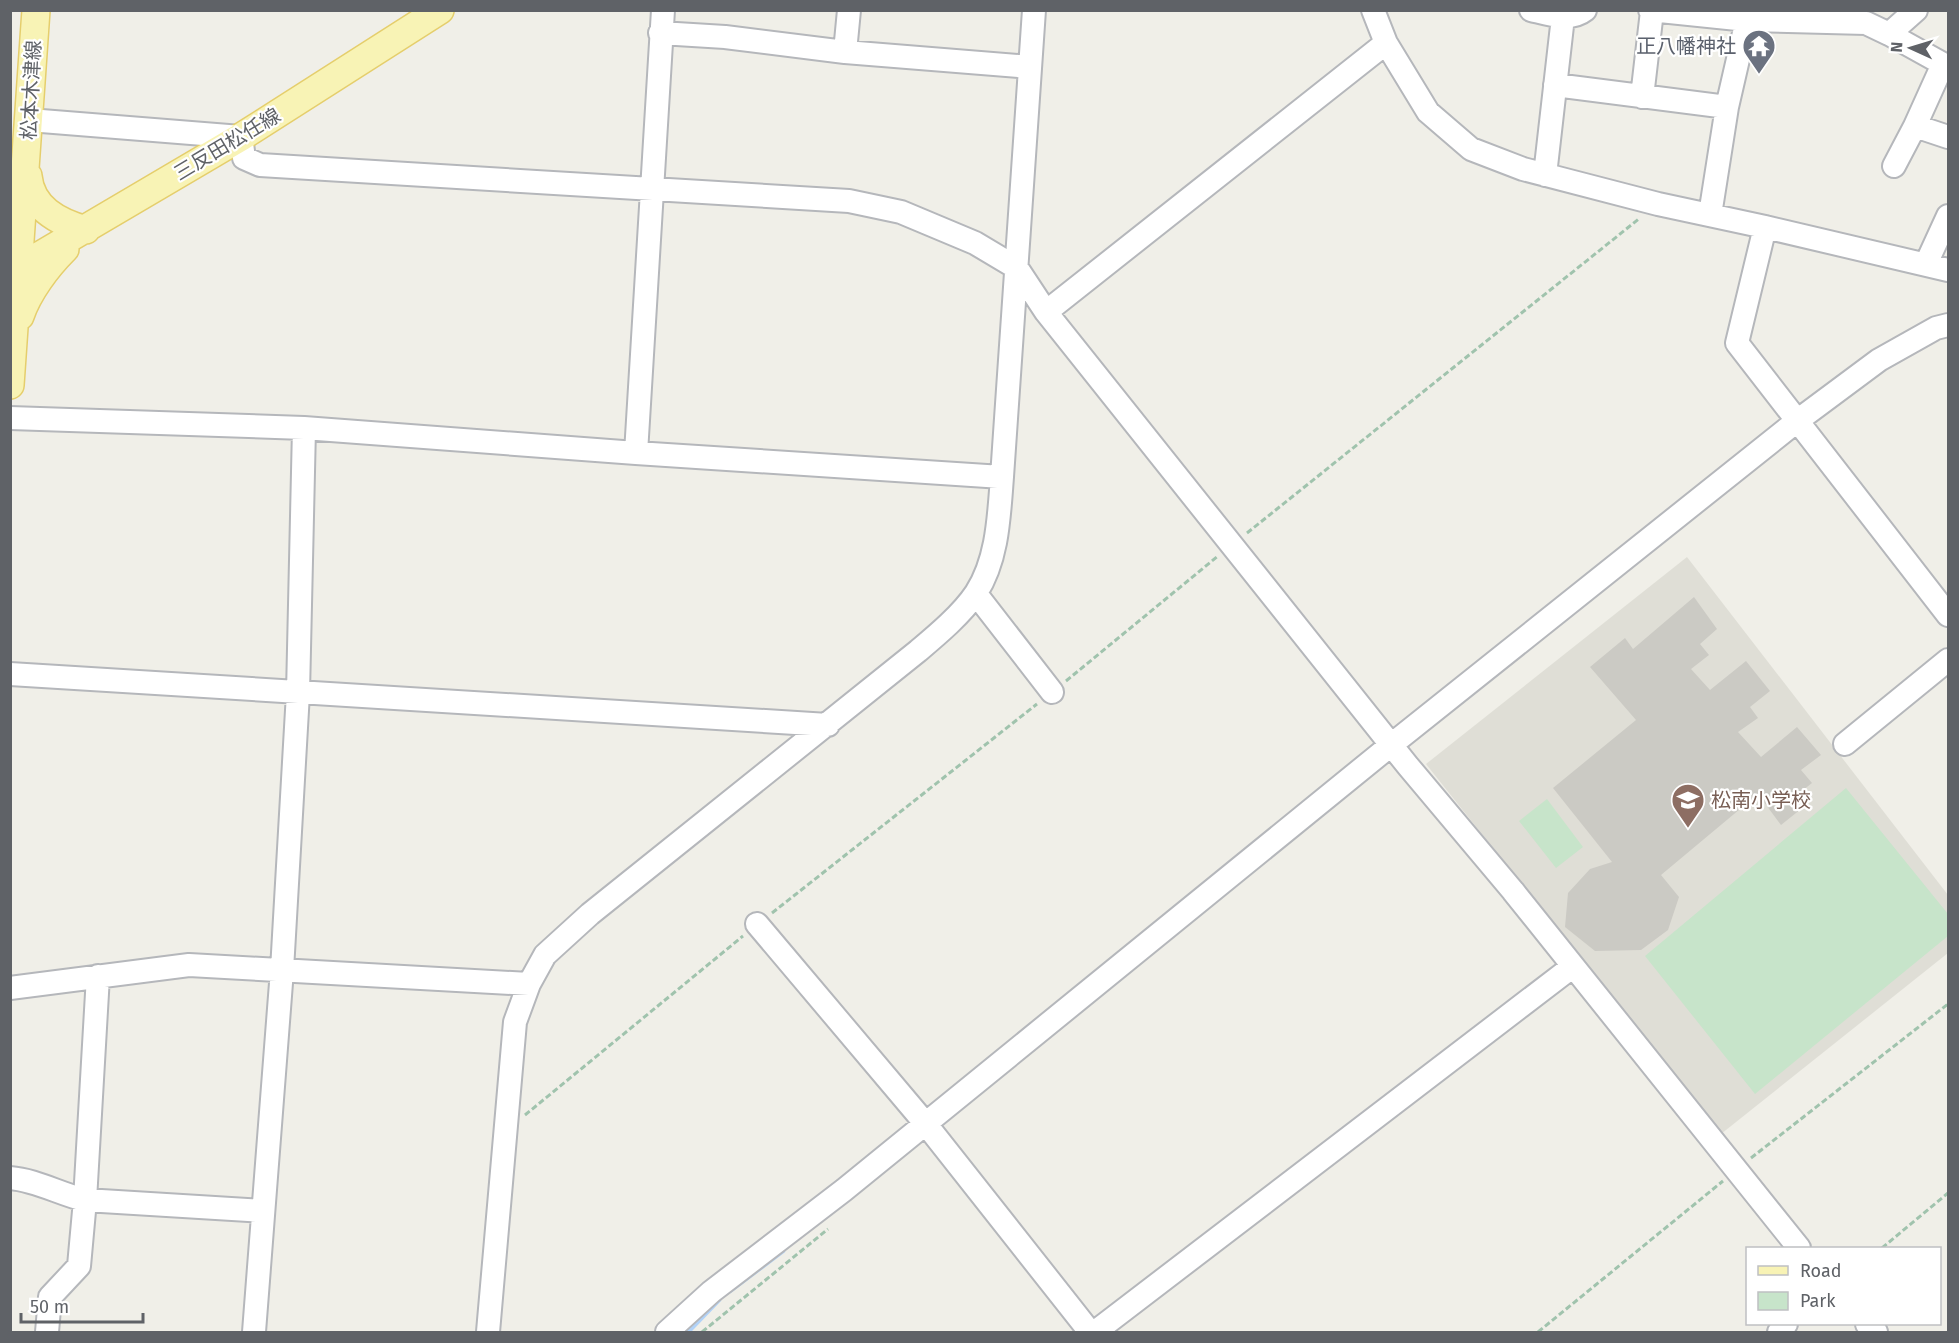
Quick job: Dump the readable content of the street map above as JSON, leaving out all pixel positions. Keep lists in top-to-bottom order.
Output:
{
  "streets": {
    "main road": ["松本木津線", "三反田松任線"]
  },
  "crossings": [
    ["松本木津線", "三反田松任線"]
  ],
  "places": {
    "temple": ["正八幡神社"],
    "school or university": ["松南小学校"]
  },
  "legend": ["Road", "Park"],
  "scale_bar": "50 m",
  "north": "left"
}
